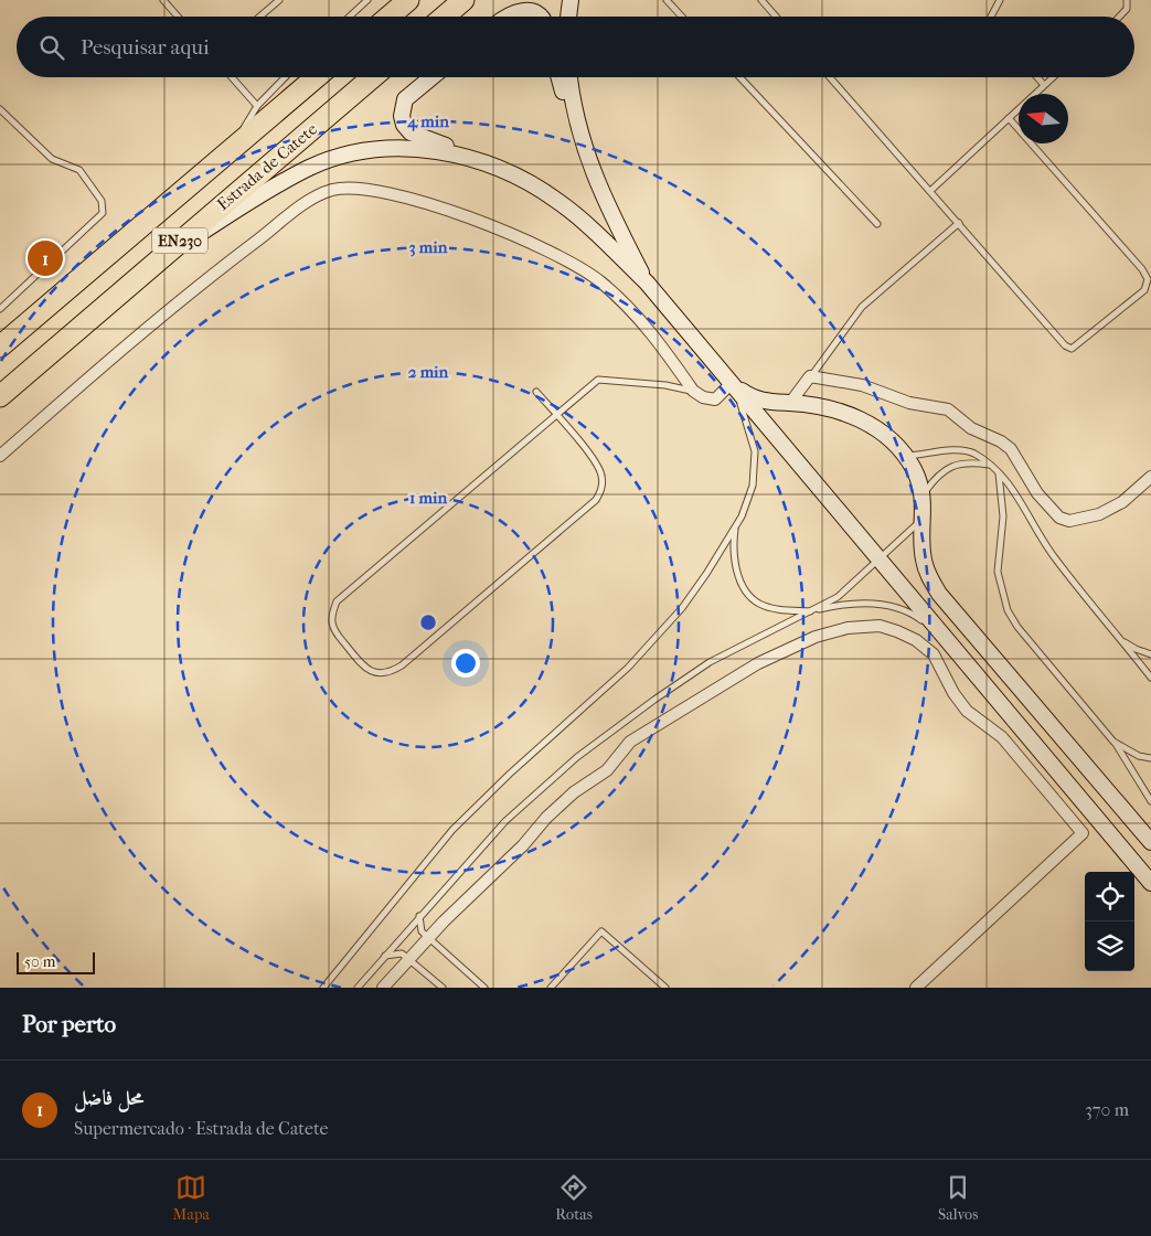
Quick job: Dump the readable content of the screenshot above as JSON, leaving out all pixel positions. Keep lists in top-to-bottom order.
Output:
{
  "streets": {
    "highway": ["Estrada de Catete", "EN230"]
  },
  "scale_bar": "50 m",
  "north": "left",
  "page": {
    "search": "Pesquisar aqui",
    "pins": "1",
    "scale": "50 m",
    "heading": "Por perto",
    "list": [
      {
        "mark": "1",
        "name": "محل فاضل",
        "note": "Supermercado · Estrada de Catete",
        "value": "370 m"
      }
    ],
    "nav": ["Mapa", "Rotas", "Salvos"]
  },
  "rings": [
    "4 min",
    "3 min",
    "2 min",
    "1 min"
  ]
}
